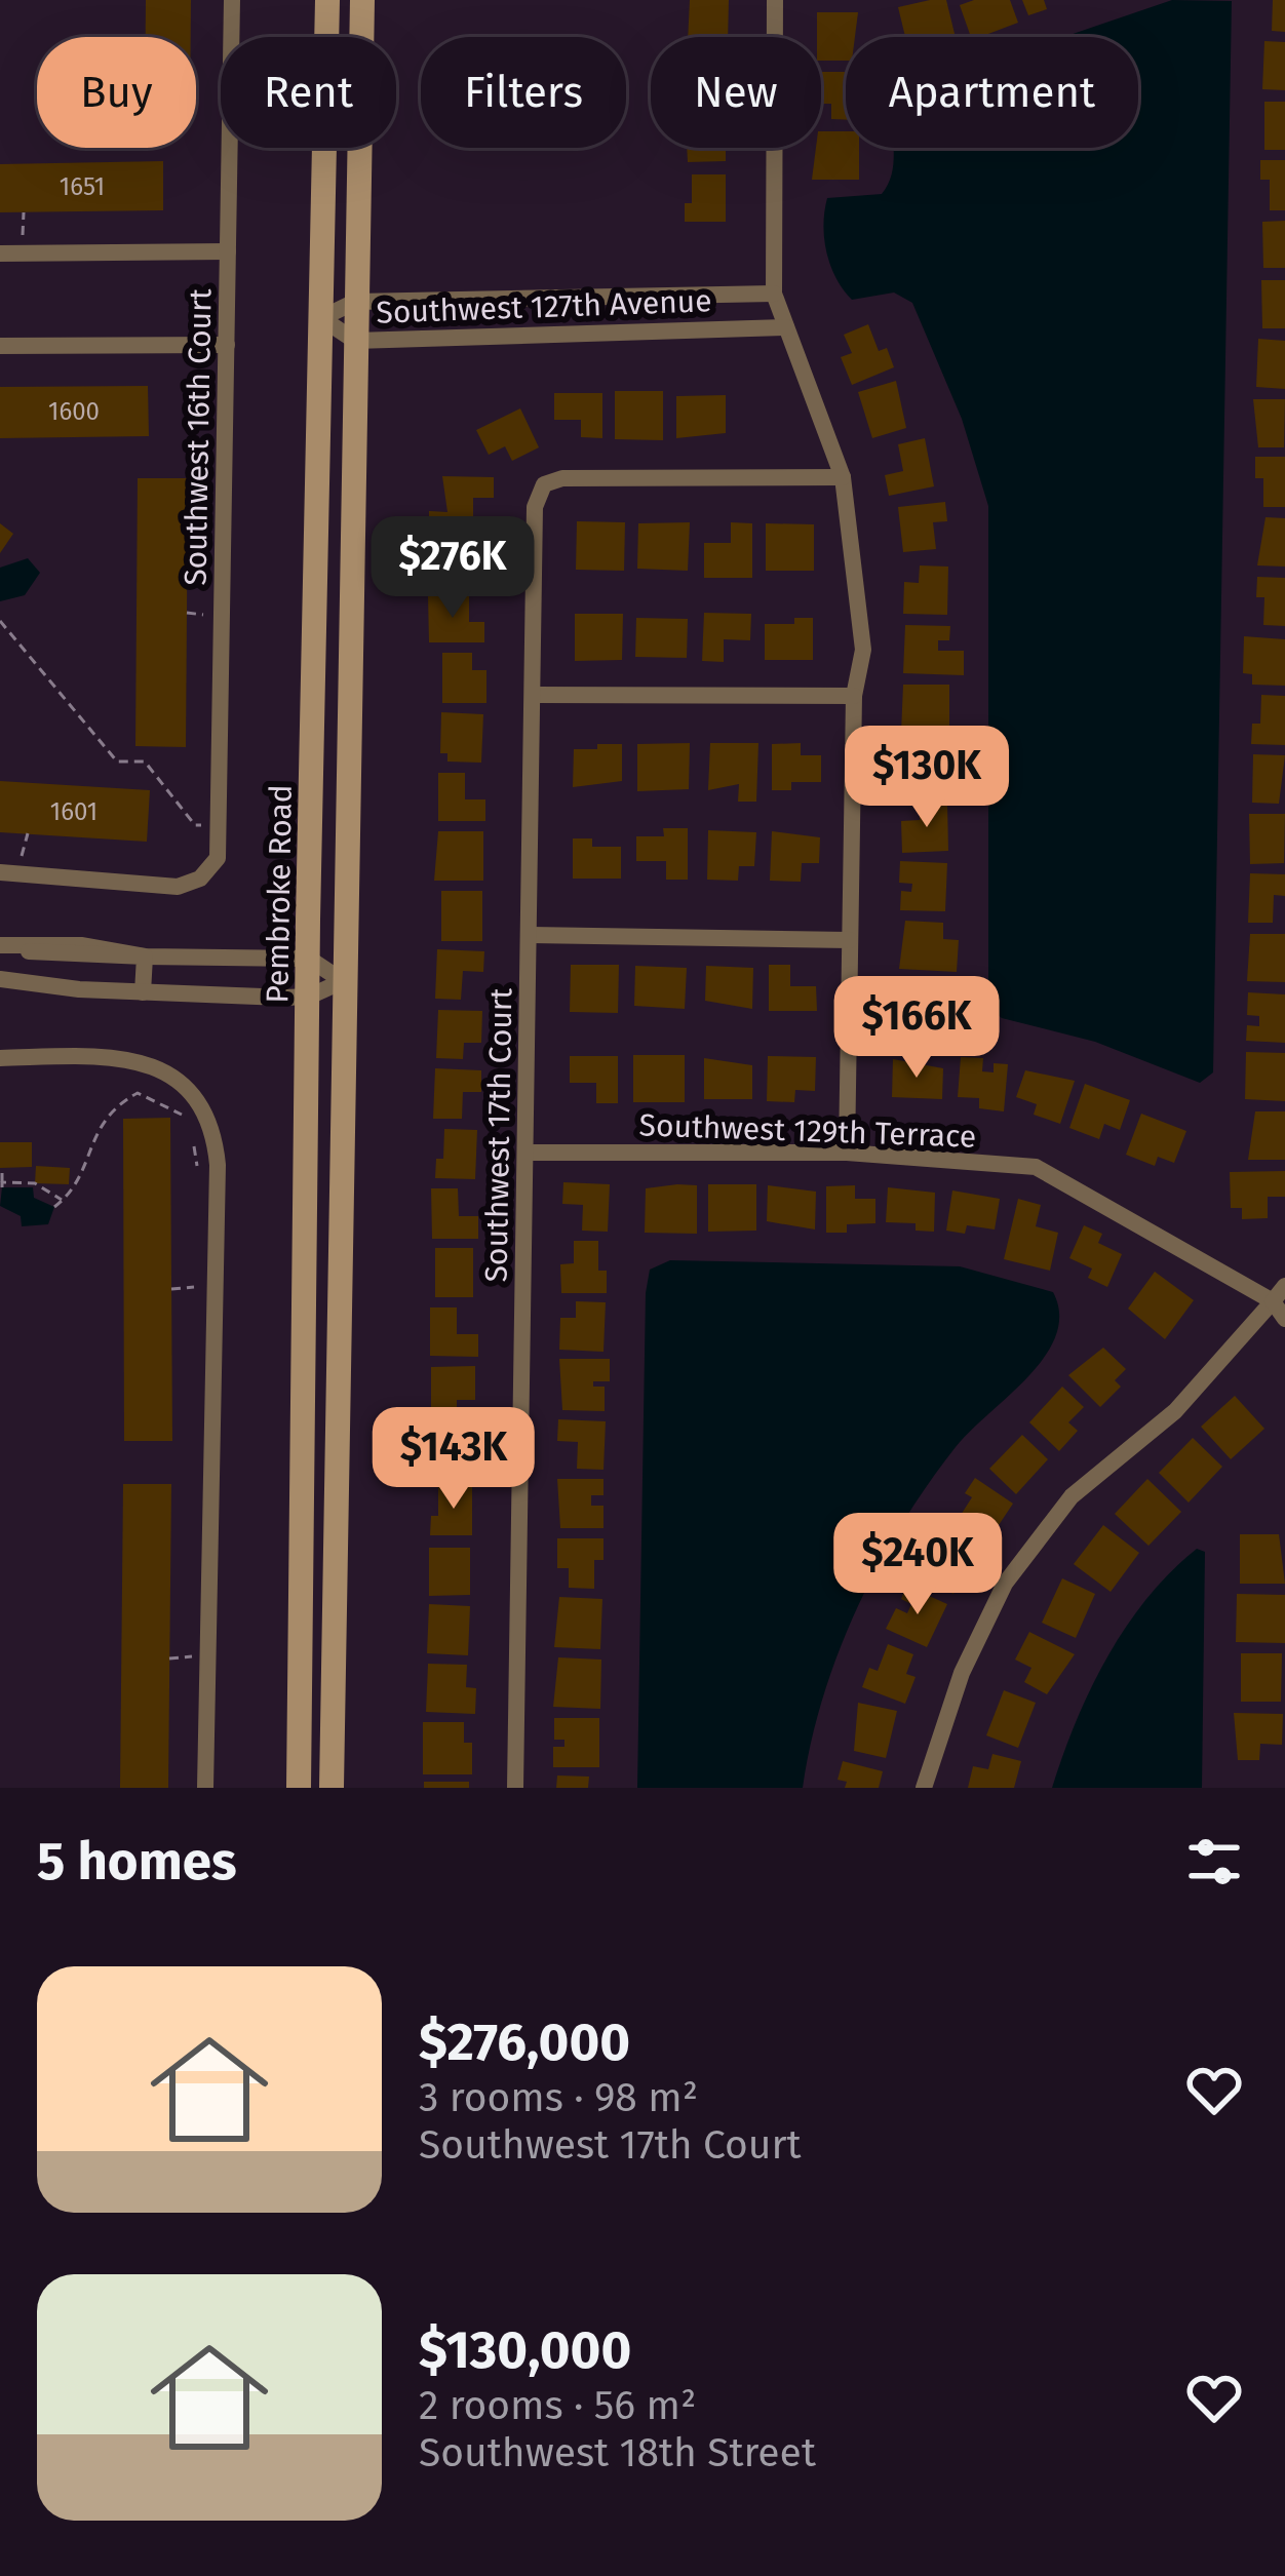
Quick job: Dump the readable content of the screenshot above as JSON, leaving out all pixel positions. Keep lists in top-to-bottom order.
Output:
{
  "streets": {
    "main road": ["Pembroke Road"],
    "street": [
      "Southwest 127th Avenue",
      "Southwest 16th Court",
      "Southwest 129th Terrace",
      "Southwest 17th Court"
    ]
  },
  "crossings": [
    ["Southwest 127th Avenue", "Pembroke Road"],
    ["Southwest 129th Terrace", "Southwest 17th Court"]
  ],
  "house_numbers": ["1651", "1600", "1601"],
  "page": {
    "chip": [
      "Buy",
      "Rent",
      "Filters",
      "New",
      "Apartment"
    ],
    "price": [
      "$276K",
      "$130K",
      "$166K",
      "$143K",
      "$240K"
    ],
    "heading": "5 homes",
    "list": [
      {
        "name": "$276,000",
        "note": "3 rooms · 98 m² · Southwest 17th Court"
      },
      {
        "name": "$130,000",
        "note": "2 rooms · 56 m² · Southwest 18th Street"
      }
    ]
  }
}
